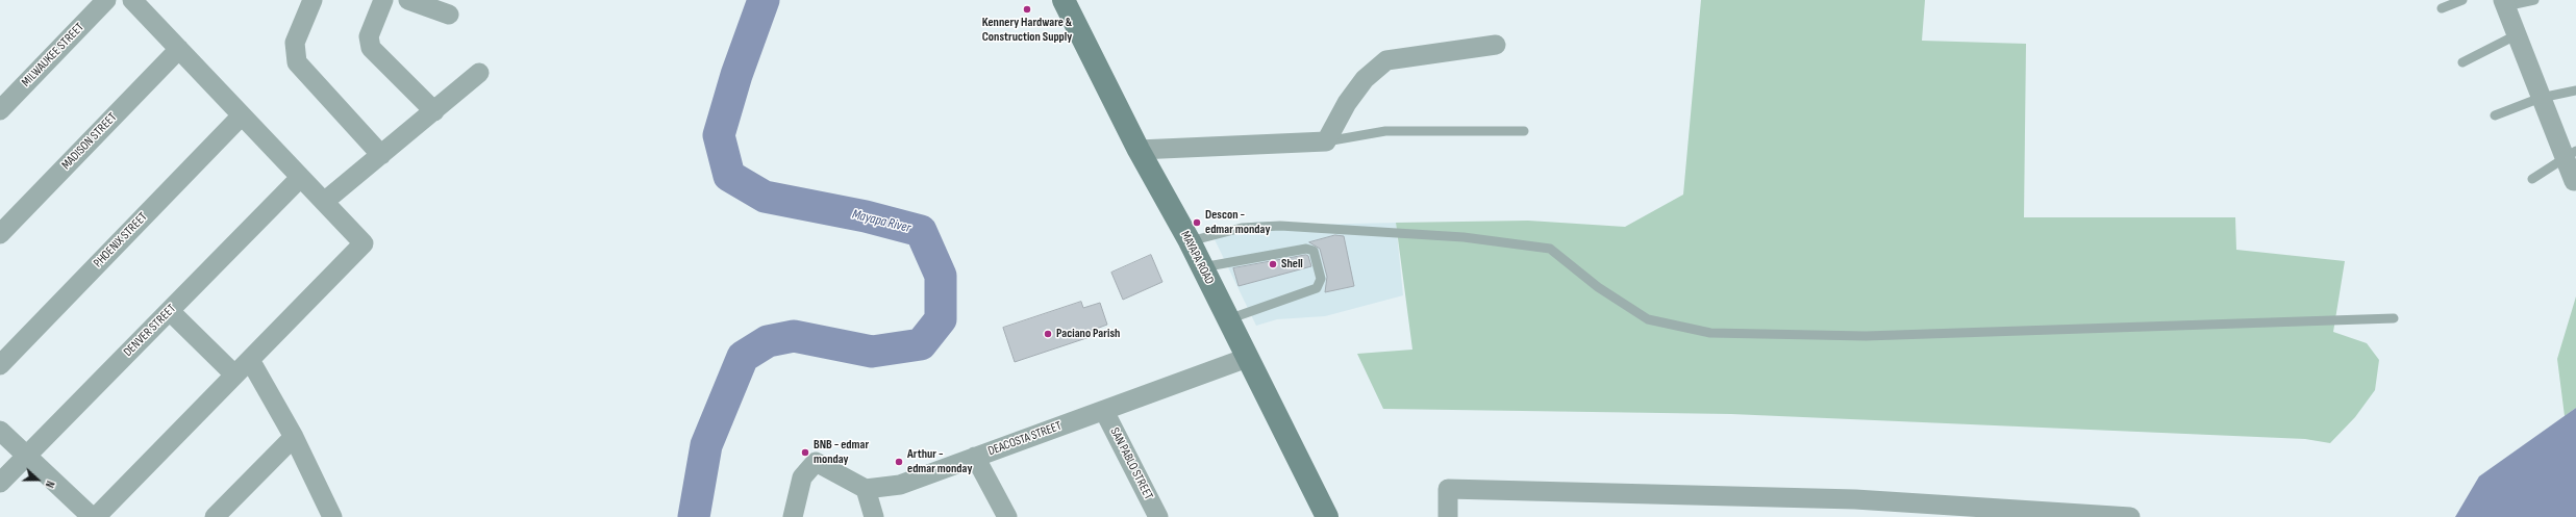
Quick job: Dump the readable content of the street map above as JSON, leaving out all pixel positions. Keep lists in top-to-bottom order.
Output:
{
  "streets": {
    "main road": ["MAYAPA ROAD"],
    "street": [
      "MILWAUKEE STREET",
      "MADISON STREET",
      "PHOENIX STREET",
      "DENVER STREET",
      "DEACOSTA STREET",
      "SAN PABLO STREET"
    ]
  },
  "crossings": [
    ["MAYAPA ROAD", "DEACOSTA STREET"],
    ["DEACOSTA STREET", "SAN PABLO STREET"]
  ],
  "water": ["Mayapa River"],
  "places": [
    "Kennery Hardware & Construction Supply",
    "Descon - edmar monday",
    "Shell",
    "Paciano Parish",
    "BNB - edmar monday",
    "Arthur - edmar monday"
  ],
  "north": "right"
}
